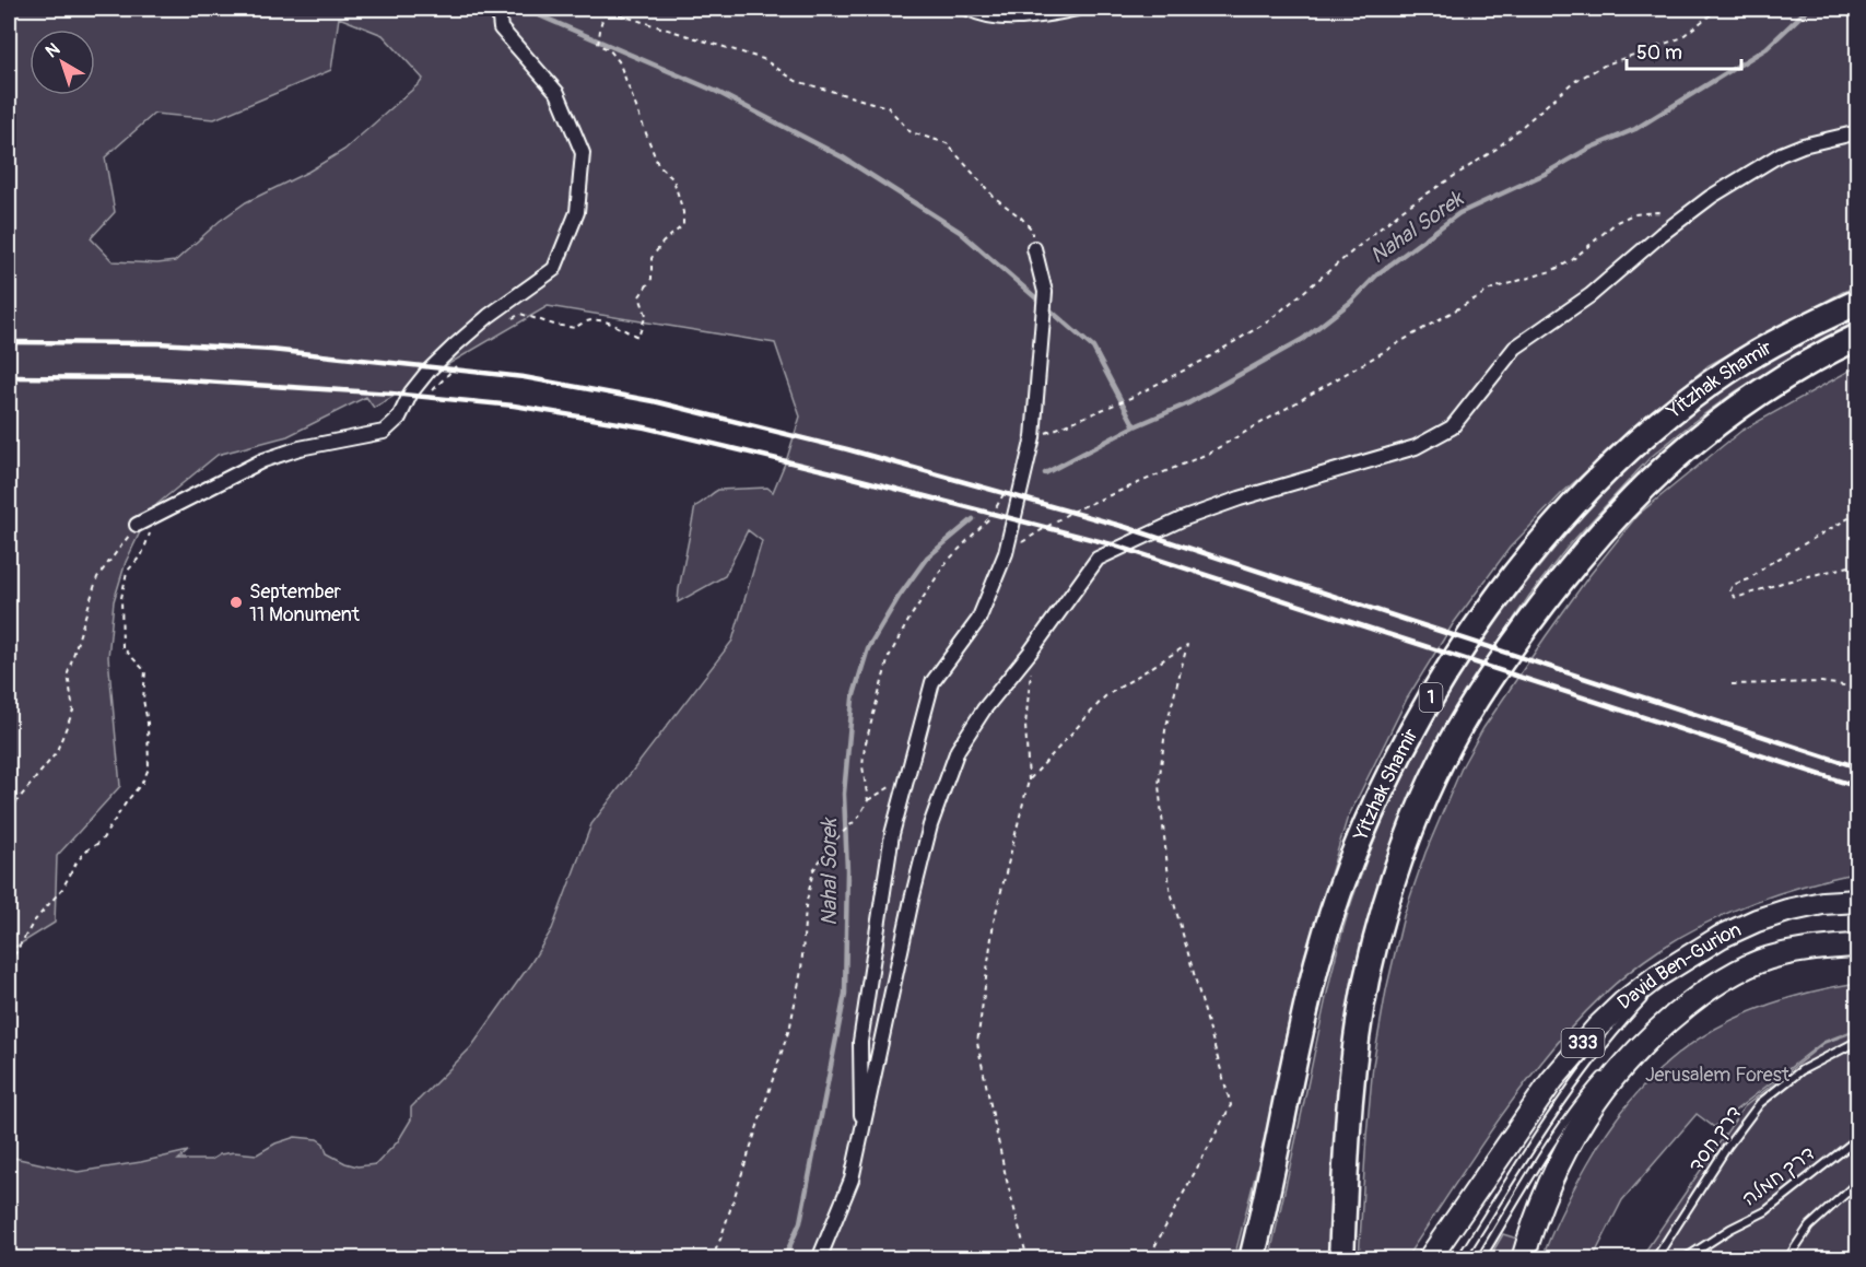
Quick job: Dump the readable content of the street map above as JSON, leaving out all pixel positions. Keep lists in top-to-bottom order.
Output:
{
  "streets": {
    "highway": ["Yitzhak Shamir", "1"],
    "main road": ["David Ben-Gurion", "333"],
    "lane": ["דרך חסד", "דרך חמלה"]
  },
  "water": ["Nahal Sorek"],
  "parks": ["Jerusalem Forest"],
  "places": ["September 11 Monument"],
  "scale_bar": "50 m",
  "north": "top left"
}
